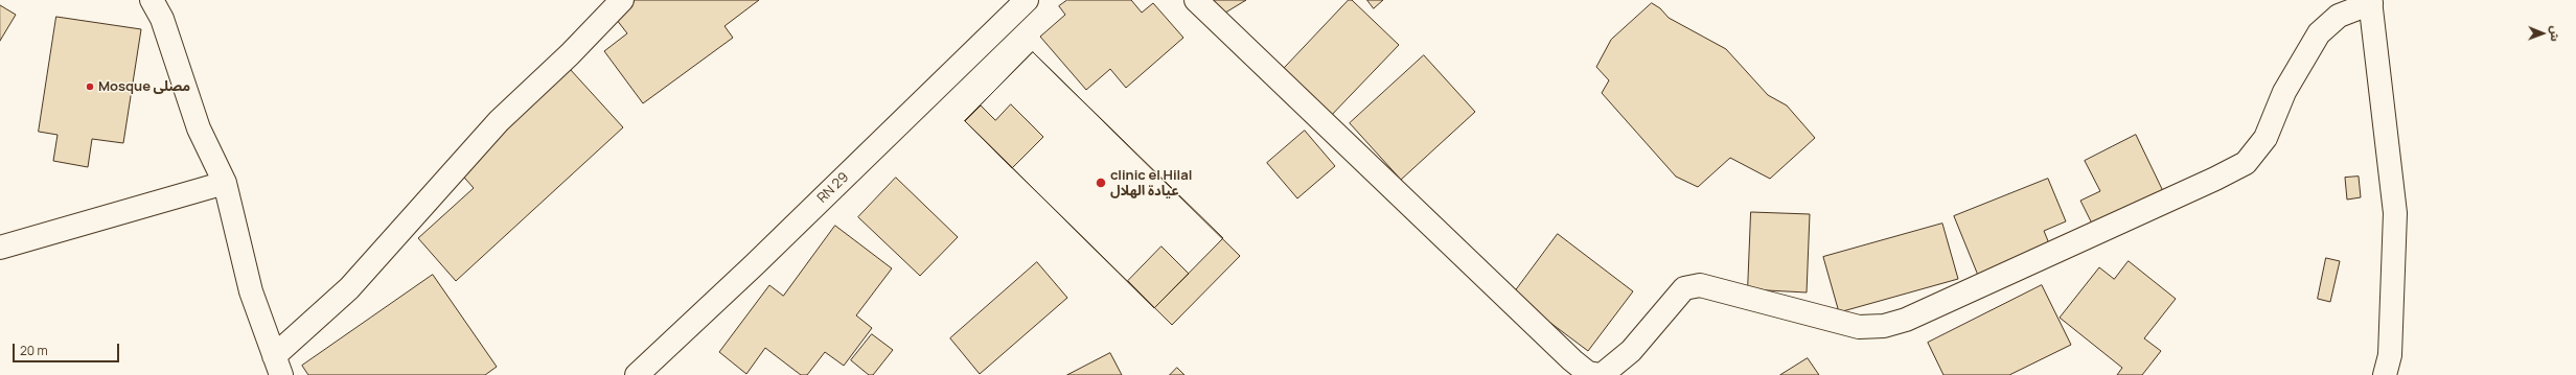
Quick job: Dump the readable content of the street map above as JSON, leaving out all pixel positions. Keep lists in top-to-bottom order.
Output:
{
  "streets": {
    "street": ["RN 29"]
  },
  "places": ["Mosque مصلى", "clinic el Hilal عيادة الهلال"],
  "scale_bar": "20 m",
  "north": "right"
}
